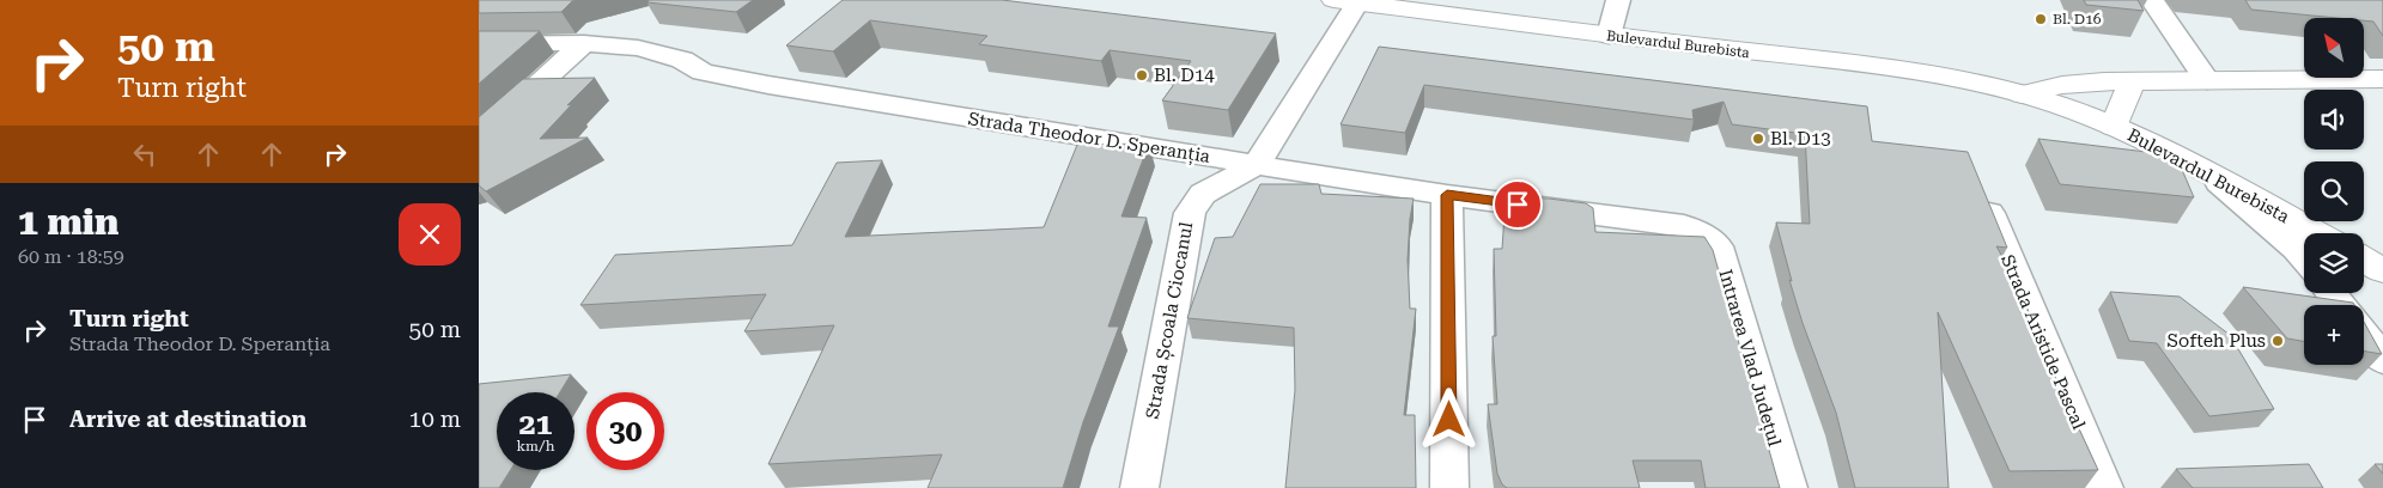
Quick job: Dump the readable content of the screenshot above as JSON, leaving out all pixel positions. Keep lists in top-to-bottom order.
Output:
{
  "streets": {
    "main road": ["Bulevardul Burebista"],
    "street": [
      "Strada Theodor D. Speranția",
      "Strada Școala Ciocanul",
      "Strada Aristide Pascal",
      "Intrarea Vlad Județul"
    ]
  },
  "crossings": [
    ["Strada Theodor D. Speranția", "Strada Școala Ciocanul"],
    ["Strada Theodor D. Speranția", "Intrarea Vlad Județul"]
  ],
  "places": [
    "Bl. D16",
    "Bl. D14",
    "Bl. D13",
    "Softeh Plus"
  ],
  "north": "top left",
  "page": {
    "turn": ["50 m", "Turn right"],
    "map_buttons": "+",
    "heading": ["1 min", "60 m · 18:59"],
    "list": [
      {
        "name": "Turn right",
        "note": "Strada Theodor D. Speranția",
        "value": "50 m"
      },
      {
        "name": "Arrive at destination",
        "value": "10 m"
      }
    ],
    "speed": "21 km/h",
    "limit": "30"
  }
}
